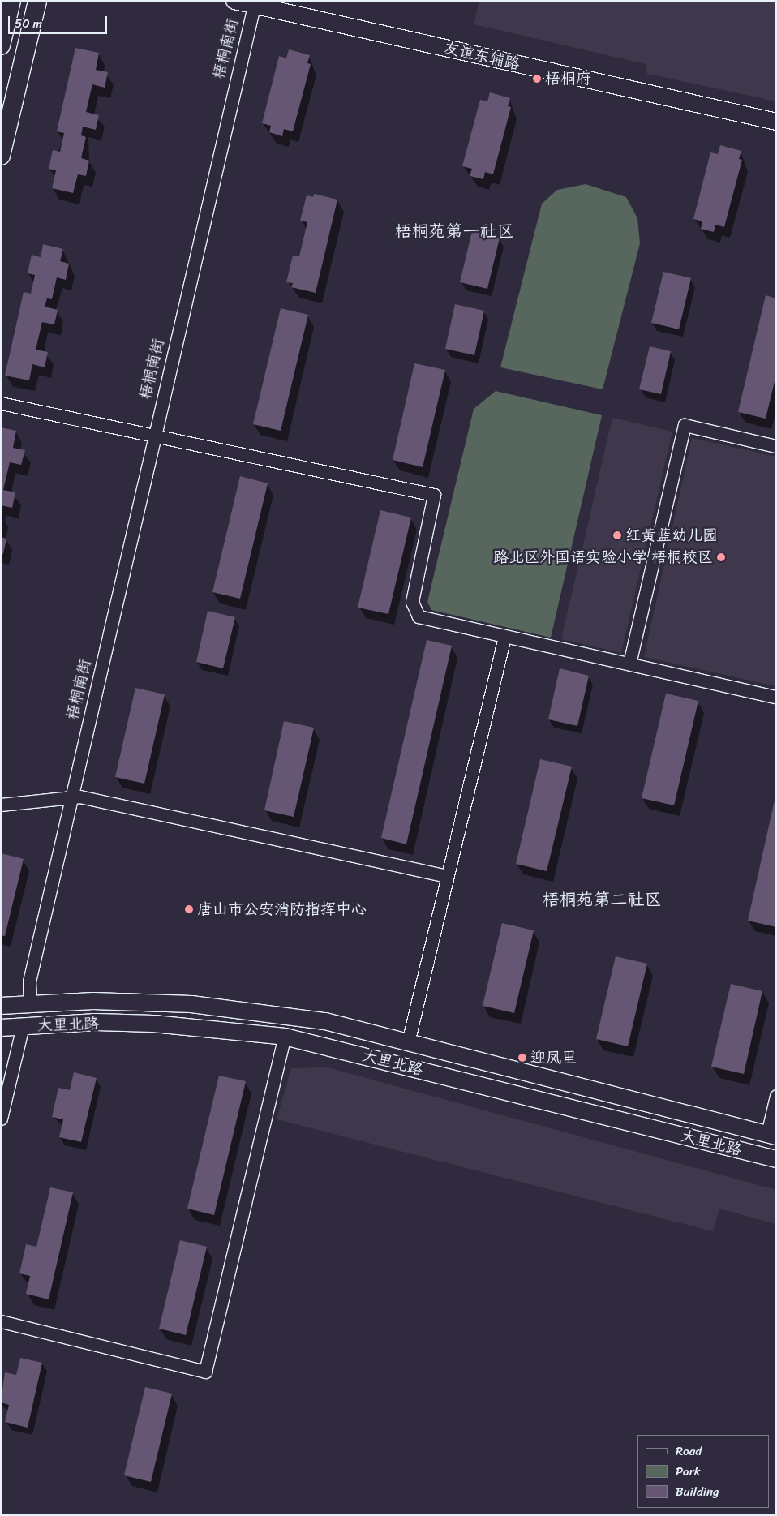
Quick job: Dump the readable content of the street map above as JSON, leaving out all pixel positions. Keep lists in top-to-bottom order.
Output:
{
  "streets": {
    "main road": ["友谊东辅路", "大里北路"],
    "street": ["梧桐南街"]
  },
  "crossings": [
    ["梧桐南街", "友谊东辅路"],
    ["梧桐南街", "大里北路"]
  ],
  "districts": ["梧桐苑第一社区", "梧桐苑第二社区"],
  "places": [
    "梧桐府",
    "红黄蓝幼儿园",
    "路北区外国语实验小学 梧桐校区",
    "唐山市公安消防指挥中心",
    "迎凤里"
  ],
  "legend": ["Road", "Park", "Building"],
  "scale_bar": "50 m"
}
